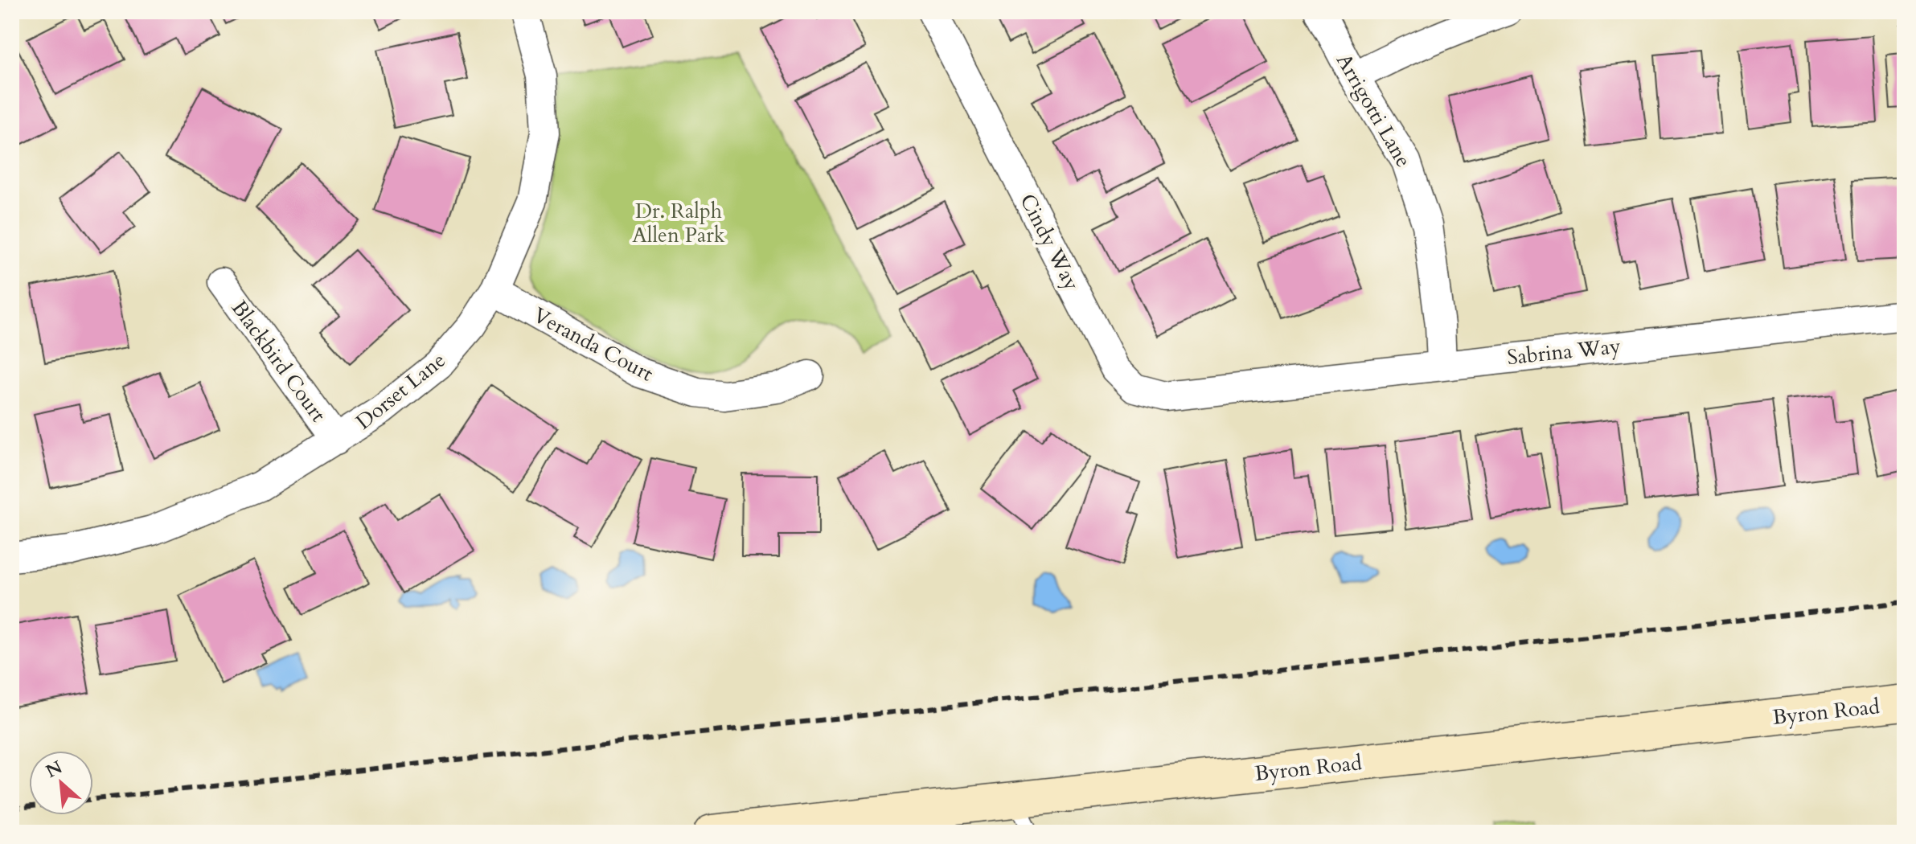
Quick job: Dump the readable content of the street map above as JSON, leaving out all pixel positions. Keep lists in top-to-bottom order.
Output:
{
  "streets": {
    "main road": ["Byron Road"],
    "street": [
      "Arrigotti Lane",
      "Cindy Way",
      "Veranda Court",
      "Sabrina Way",
      "Blackbird Court",
      "Dorset Lane"
    ]
  },
  "crossings": [
    ["Arrigotti Lane", "Sabrina Way"],
    ["Cindy Way", "Sabrina Way"],
    ["Veranda Court", "Dorset Lane"],
    ["Blackbird Court", "Dorset Lane"]
  ],
  "parks": ["Dr. Ralph Allen Park"],
  "north": "top left"
}
